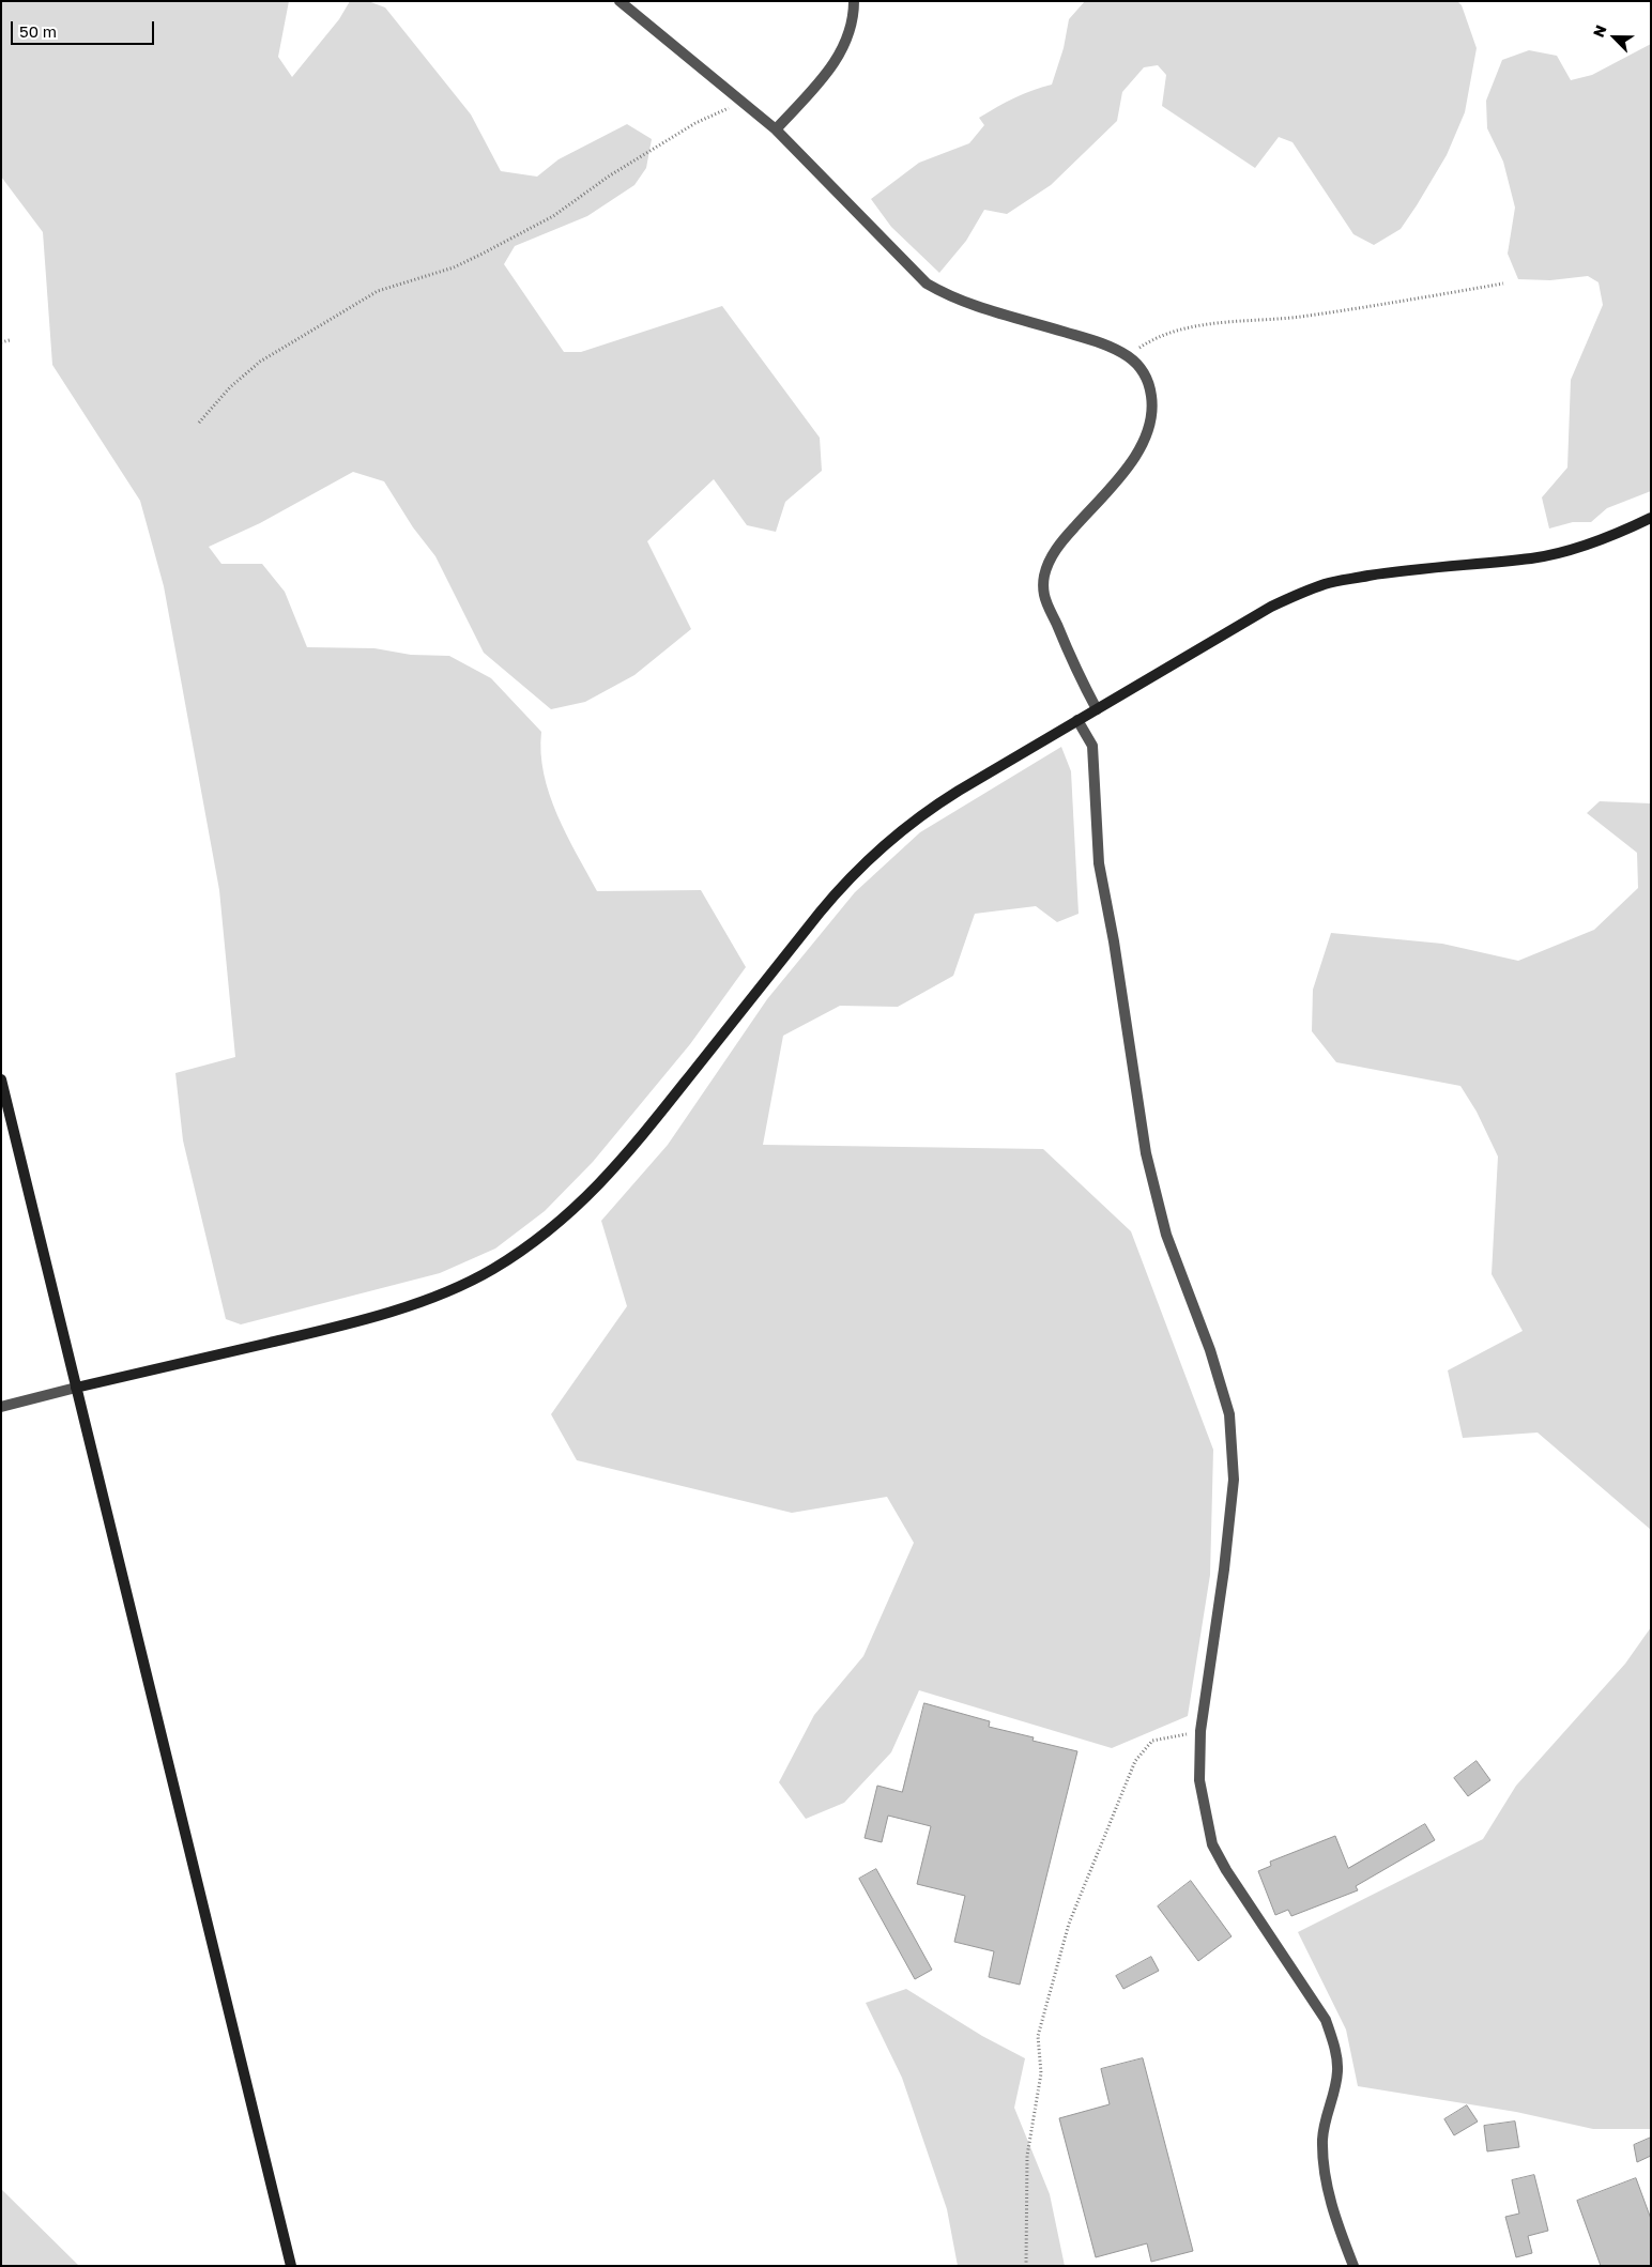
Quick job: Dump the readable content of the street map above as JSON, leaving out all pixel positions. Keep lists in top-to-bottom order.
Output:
{
  "scale_bar": "50 m",
  "north": "top left"
}
